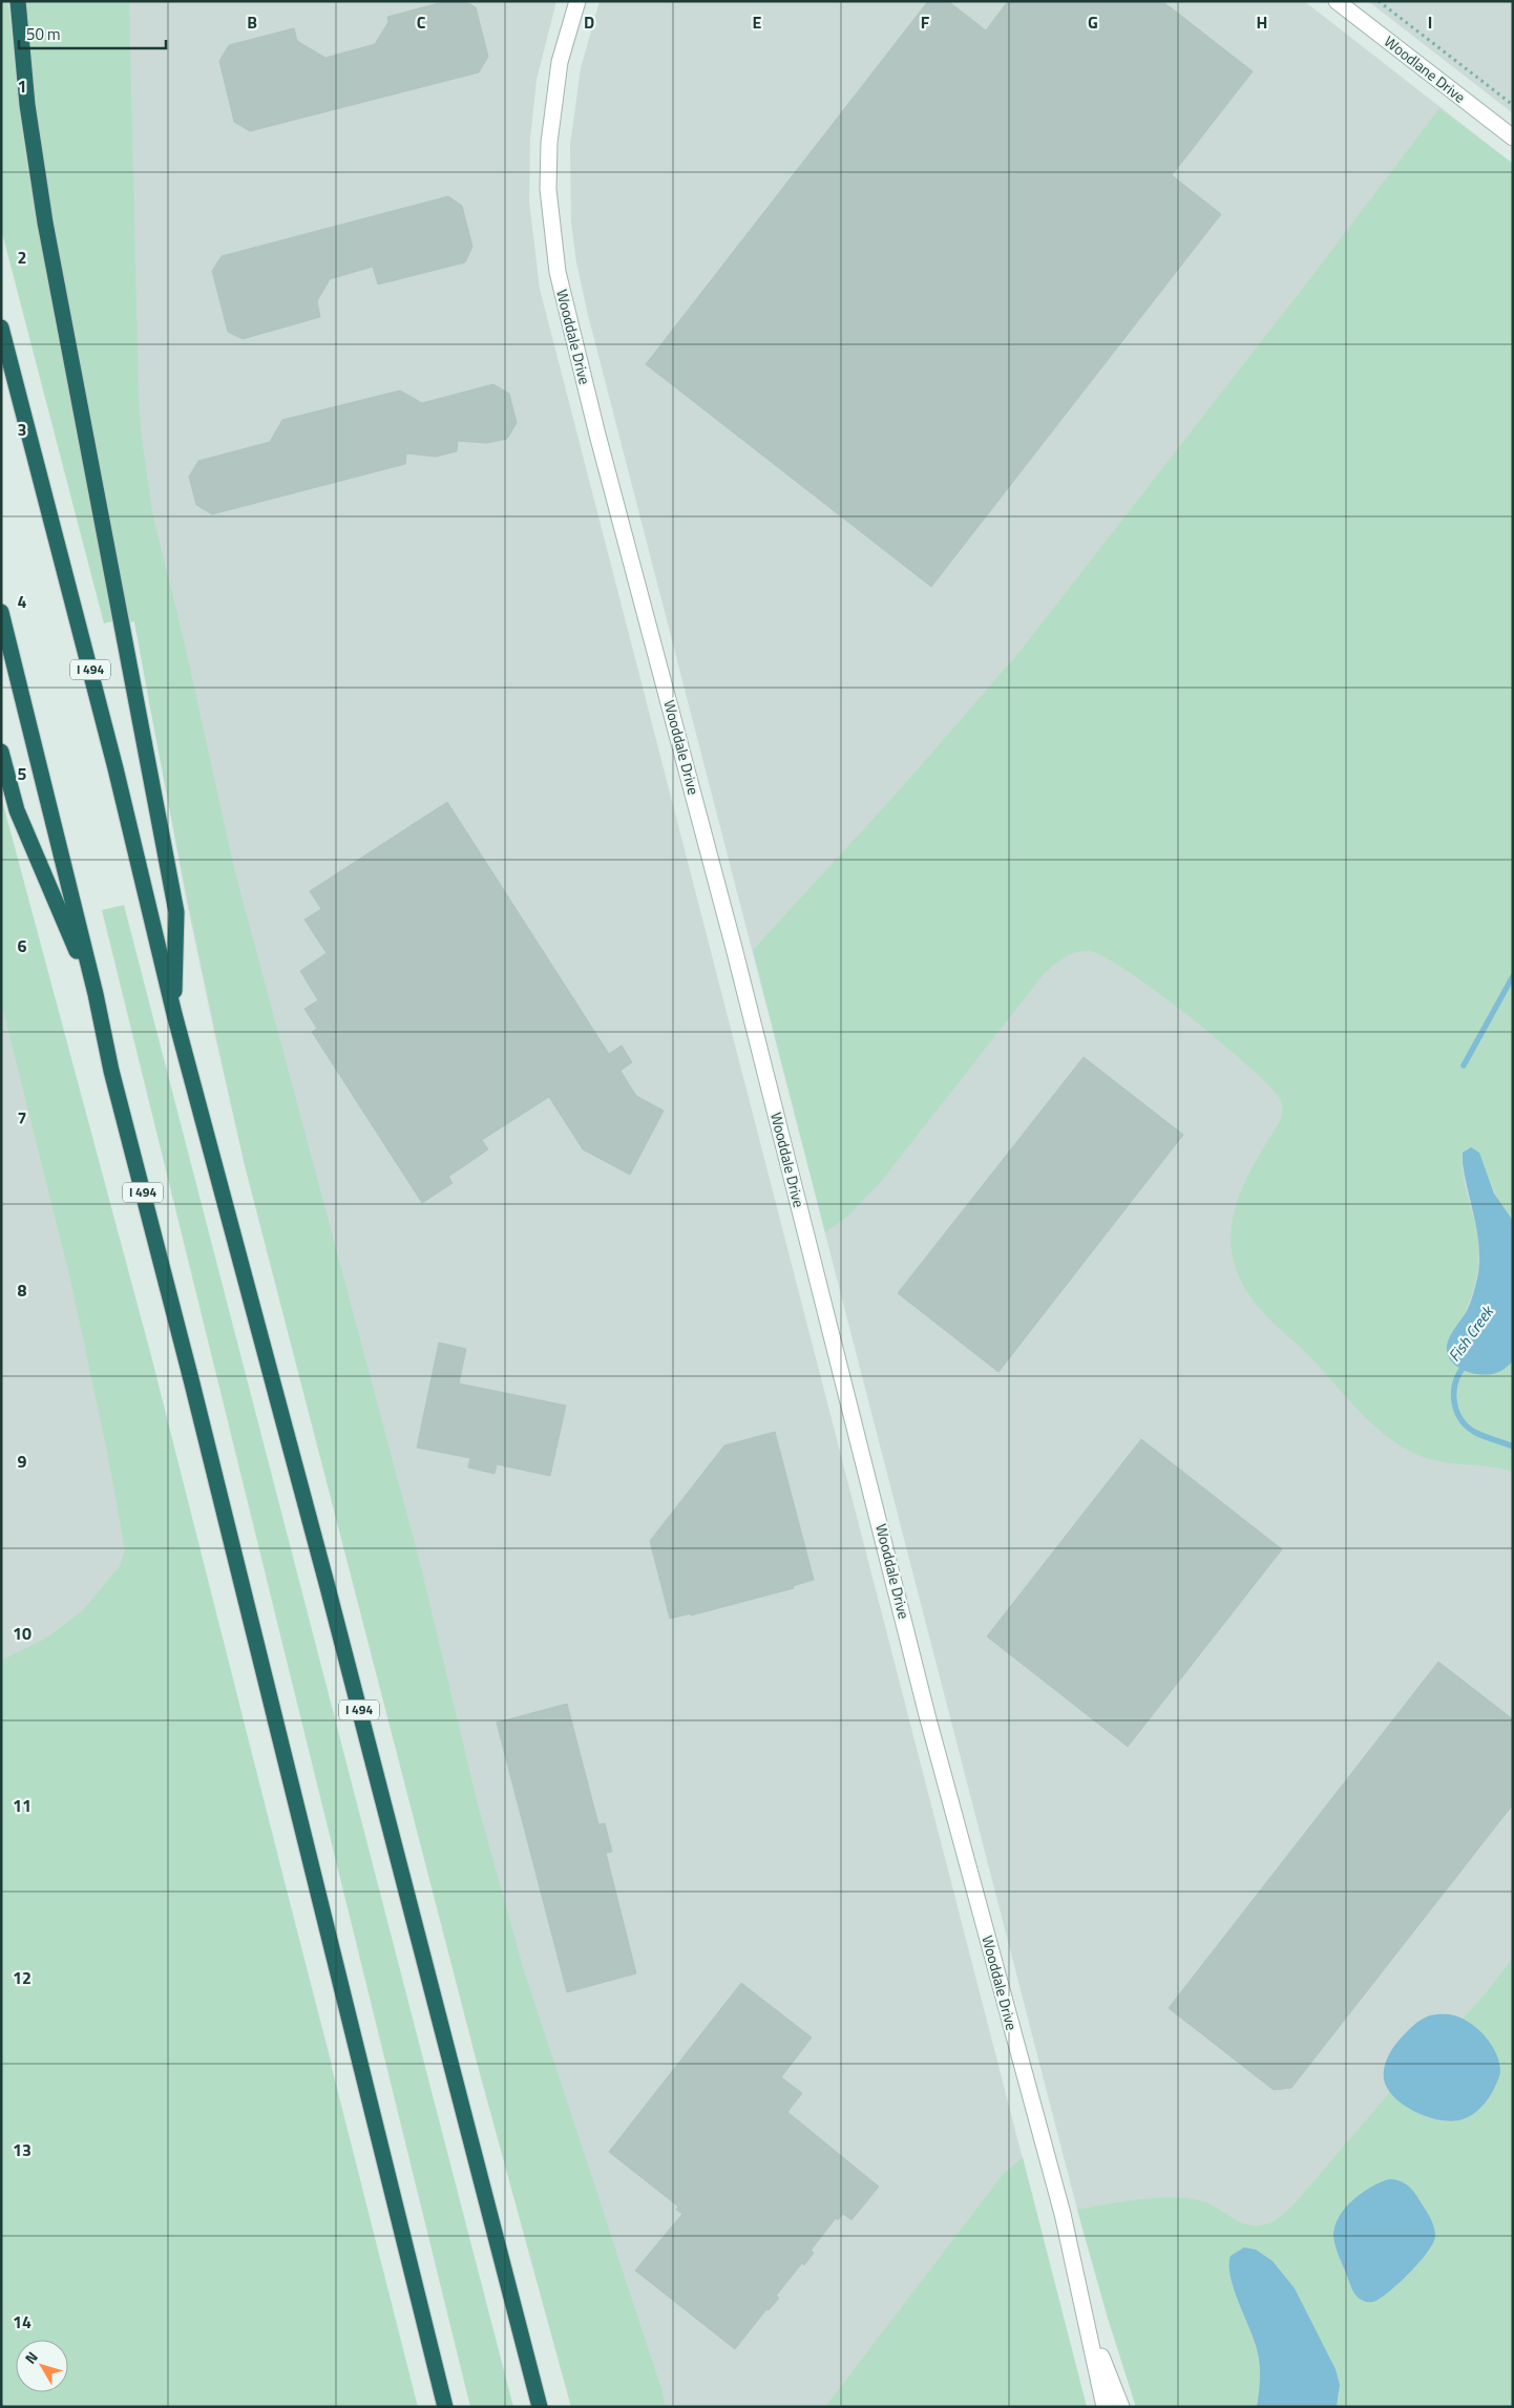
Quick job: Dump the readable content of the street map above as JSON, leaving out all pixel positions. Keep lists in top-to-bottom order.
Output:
{
  "streets": {
    "highway": ["I 494"],
    "street": ["Woodlane Drive", "Wooddale Drive"]
  },
  "water": ["Fish Creek"],
  "scale_bar": "50 m",
  "north": "top left",
  "grid": {
    "columns": [
      "B",
      "C",
      "D",
      "E",
      "F",
      "G",
      "H",
      "I"
    ],
    "rows": [
      "1",
      "2",
      "3",
      "4",
      "5",
      "6",
      "7",
      "8",
      "9",
      "10",
      "11",
      "12",
      "13",
      "14"
    ]
  }
}
